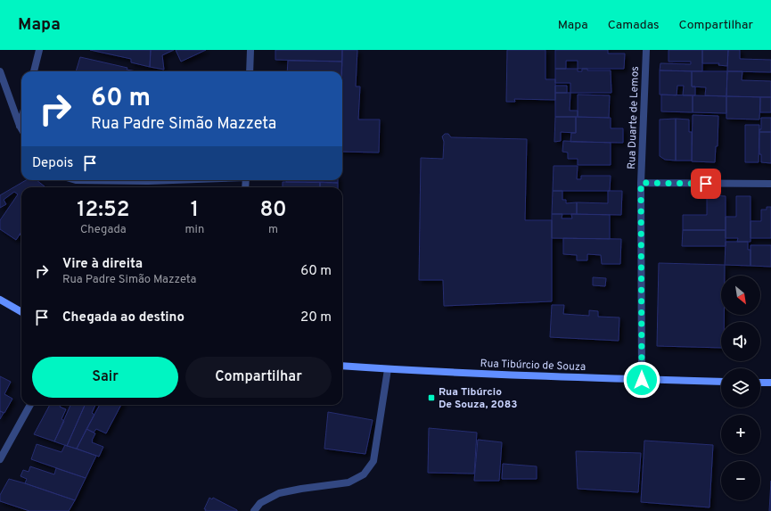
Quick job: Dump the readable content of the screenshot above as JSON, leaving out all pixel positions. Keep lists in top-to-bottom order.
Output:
{
  "streets": {
    "main road": ["Rua Tibúrcio de Souza"],
    "street": ["Rua Duarte de Lemos"]
  },
  "crossings": [
    ["Rua Duarte de Lemos", "Rua Tibúrcio de Souza"]
  ],
  "places": {
    "transit": ["Rua Tibúrcio De Souza, 2083"]
  },
  "north": "bottom right",
  "page": {
    "header": "Mapa",
    "nav": ["Mapa", "Camadas", "Compartilhar"],
    "turn": ["60 m", "Rua Padre Simão Mazzeta"],
    "then": "Depois",
    "eta": [
      "12:52",
      "Chegada",
      "1",
      "min",
      "80",
      "m"
    ],
    "list": [
      {
        "name": "Vire à direita",
        "note": "Rua Padre Simão Mazzeta",
        "value": "60 m"
      },
      {
        "name": "Chegada ao destino",
        "value": "20 m"
      }
    ],
    "map_buttons": ["+", "−"],
    "buttons": ["Sair", "Compartilhar"]
  }
}
